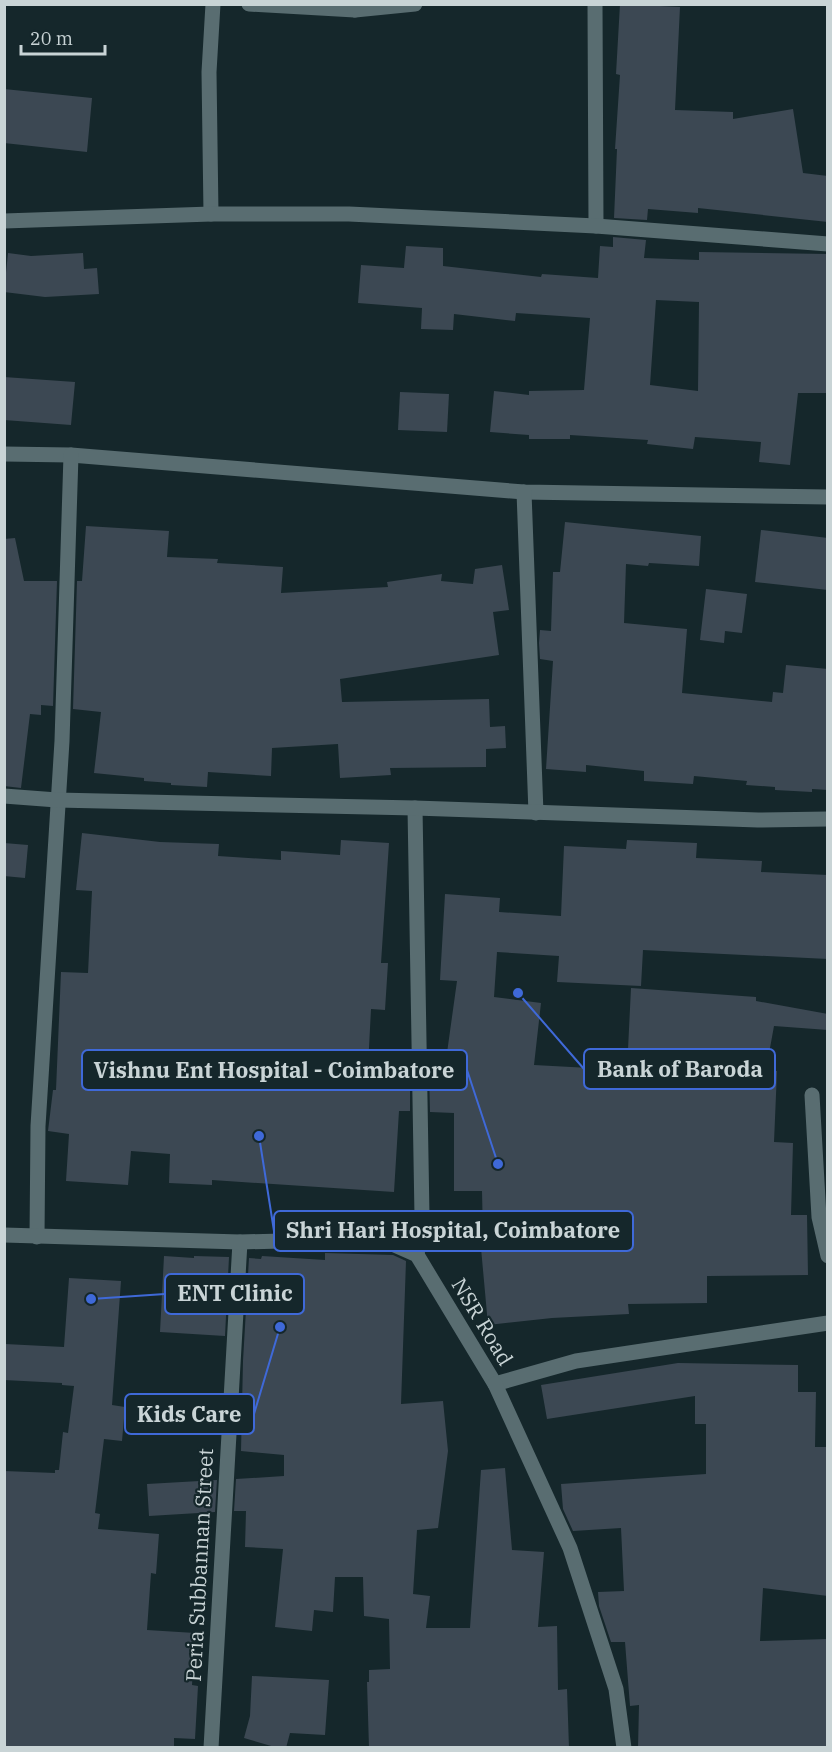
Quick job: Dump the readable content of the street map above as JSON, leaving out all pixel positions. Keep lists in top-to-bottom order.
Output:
{
  "streets": {
    "street": ["NSR Road", "Peria Subbannan Street"]
  },
  "places": [
    "Bank of Baroda",
    "Shri Hari Hospital, Coimbatore",
    "Vishnu Ent Hospital - Coimbatore",
    "ENT Clinic",
    "Kids Care"
  ],
  "scale_bar": "20 m"
}
